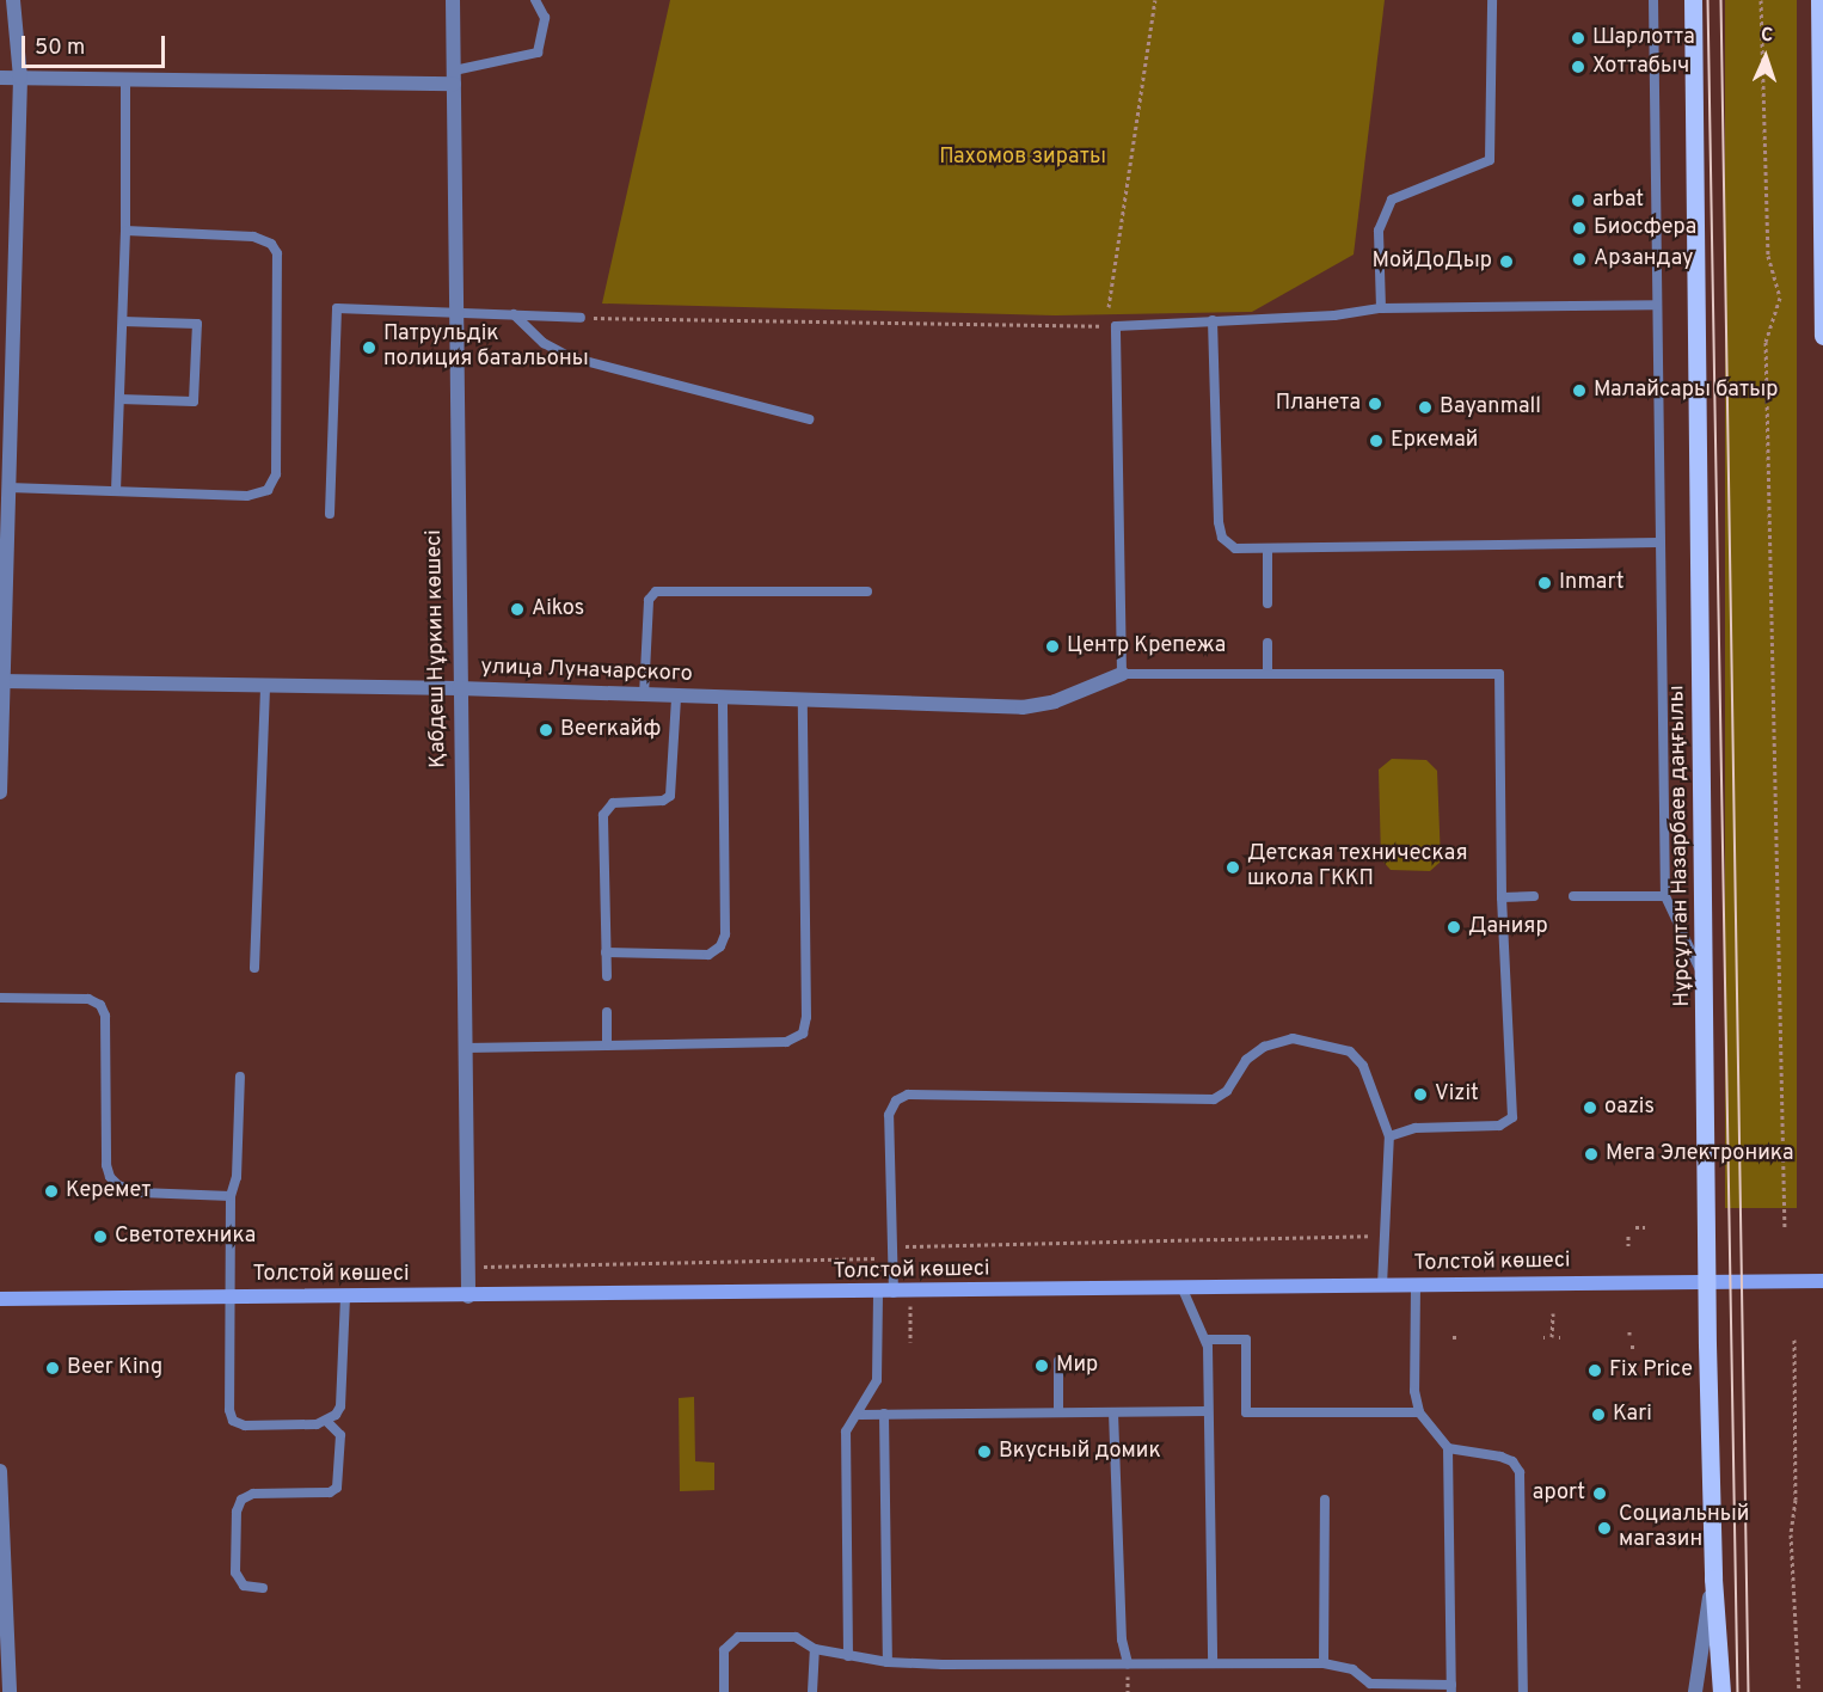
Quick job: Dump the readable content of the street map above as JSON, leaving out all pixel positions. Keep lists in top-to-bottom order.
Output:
{
  "streets": {
    "main road": ["Нұрсұлтан Назарбаев даңғылы", "Толстой көшесі"],
    "street": ["Қабдеш Нұркин көшесі", "улица Луначарского"]
  },
  "crossings": [
    ["Қабдеш Нұркин көшесі", "улица Луначарского"],
    ["Қабдеш Нұркин көшесі", "Толстой көшесі"],
    ["Нұрсұлтан Назарбаев даңғылы", "Толстой көшесі"]
  ],
  "parks": ["Пахомов зираты"],
  "places": [
    "Шарлотта",
    "Хоттабыч",
    "arbat",
    "Биосфера",
    "Арзандау",
    "МойДоДыр",
    "Патрульдік полиция батальоны",
    "Малайсары батыр",
    "Планета",
    "Bayanmall",
    "Еркемай",
    "Inmart",
    "Aikos",
    "Центр Крепежа",
    "Beerкайф",
    "Детская техническая школа ГККП",
    "Данияр",
    "Vizit",
    "oazis",
    "Мега Электроника",
    "Керемет",
    "Светотехника",
    "Мир",
    "Beer King",
    "Fix Price",
    "Kari",
    "Вкусный домик",
    "aport",
    "Социальный магазин"
  ],
  "scale_bar": "50 m",
  "north": "top"
}
